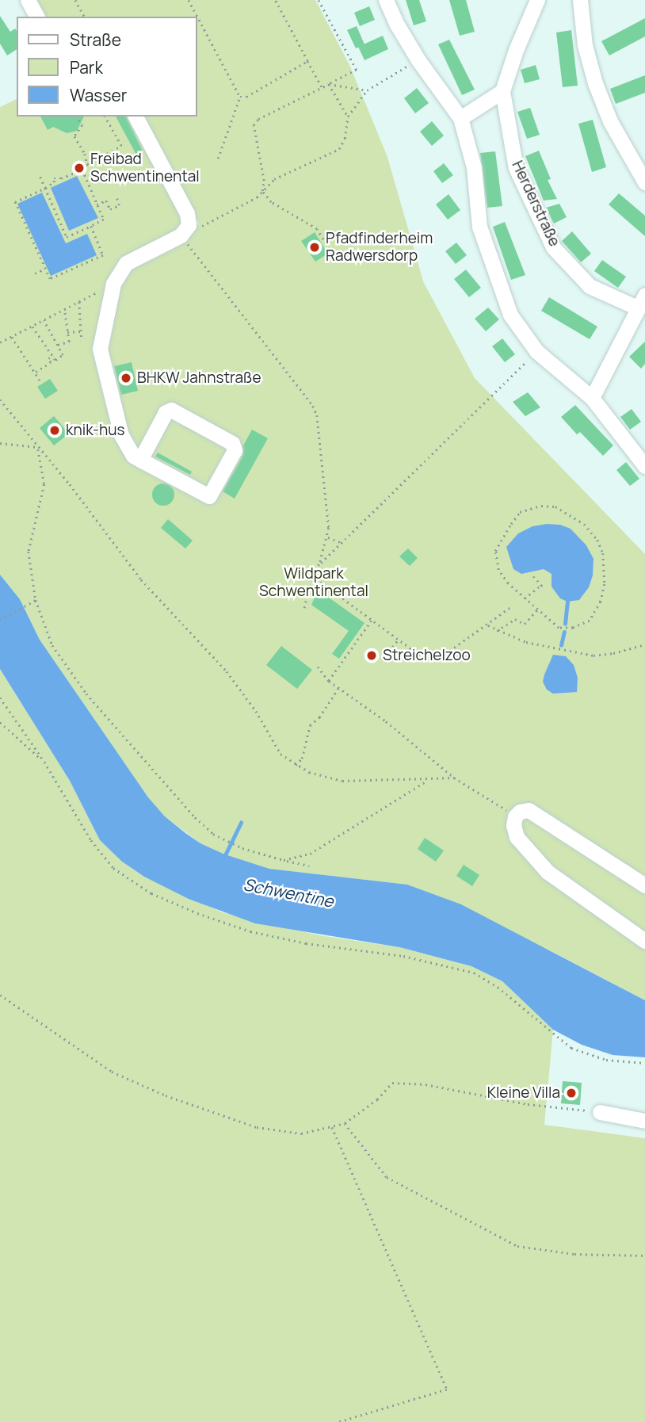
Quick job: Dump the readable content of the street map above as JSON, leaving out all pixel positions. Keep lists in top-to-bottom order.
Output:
{
  "streets": {
    "street": ["Herderstraße"]
  },
  "water": ["Schwentine"],
  "parks": ["Wildpark Schwentinental"],
  "places": [
    "Freibad Schwentinental",
    "Pfadfinderheim Radwersdorp",
    "BHKW Jahnstraße",
    "knik-hus",
    "Streichelzoo",
    "Kleine Villa"
  ],
  "legend": ["Straße", "Park", "Wasser"]
}
